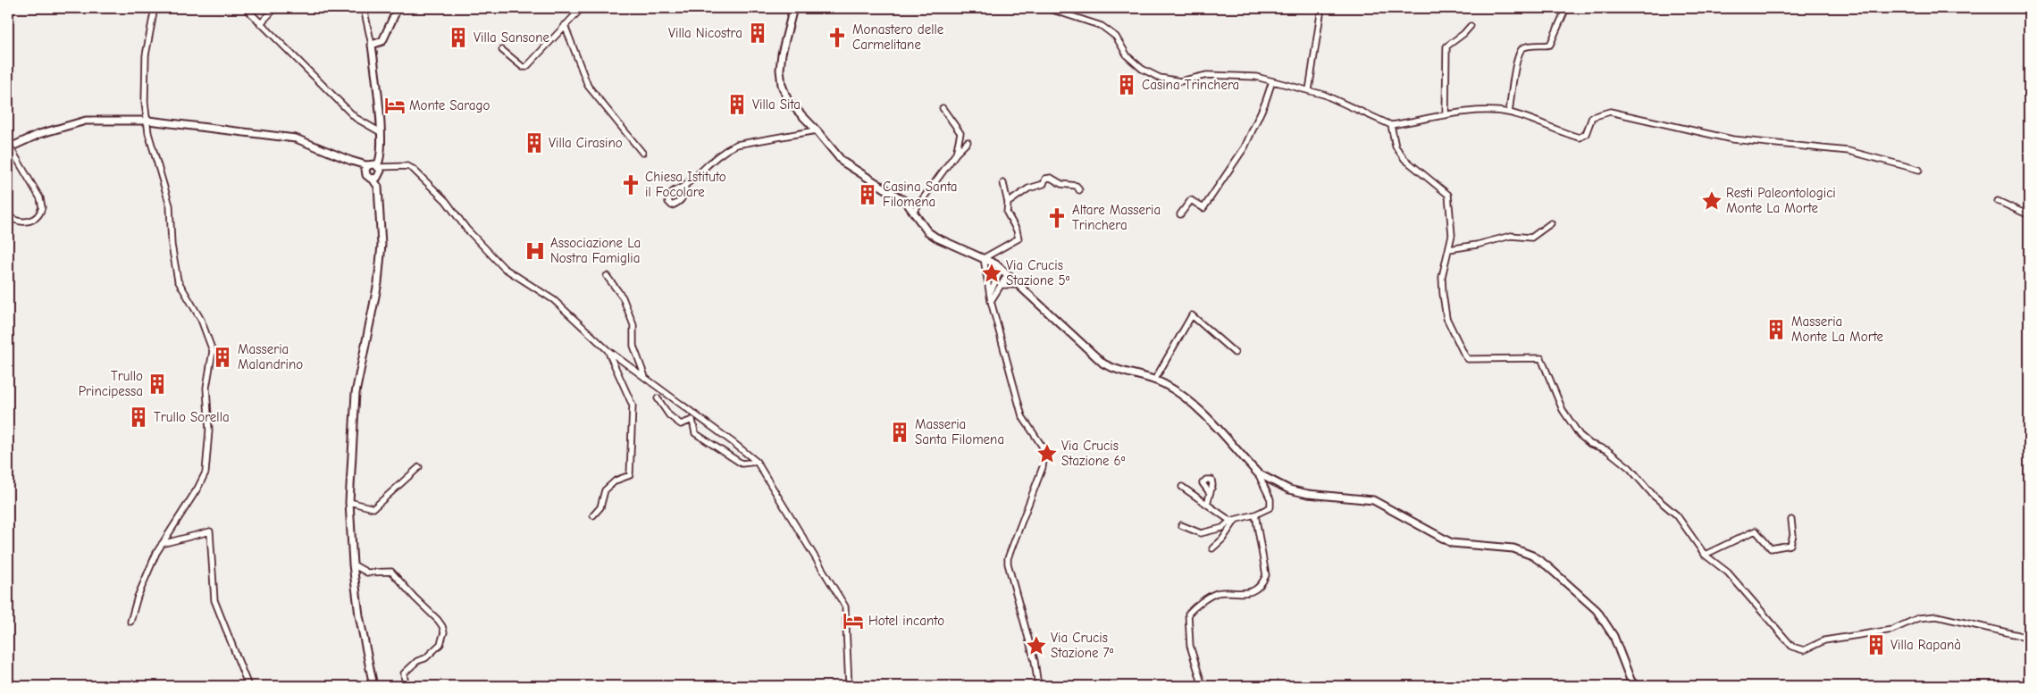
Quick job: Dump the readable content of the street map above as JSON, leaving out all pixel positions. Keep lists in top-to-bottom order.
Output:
{
  "places": {
    "building": [
      "Villa Nicostra",
      "Villa Sansone",
      "Casina Trinchera",
      "Villa Sita",
      "Villa Cirasino",
      "Casina Santa Filomena",
      "Masseria Monte La Morte",
      "Masseria Malandrino",
      "Trullo Principessa",
      "Trullo Sorella",
      "Masseria Santa Filomena",
      "Villa Rapanà"
    ],
    "church": ["Monastero delle Carmelitane", "Chiesa Istituto il Focolare", "Altare Masseria Trinchera"],
    "hotel": ["Monte Sarago", "Hotel incanto"],
    "place": [
      "Resti Paleontologici Monte La Morte",
      "Via Crucis Stazione 5ª",
      "Via Crucis Stazione 6ª",
      "Via Crucis Stazione 7ª"
    ],
    "hospital": ["Associazione La Nostra Famiglia"]
  }
}
